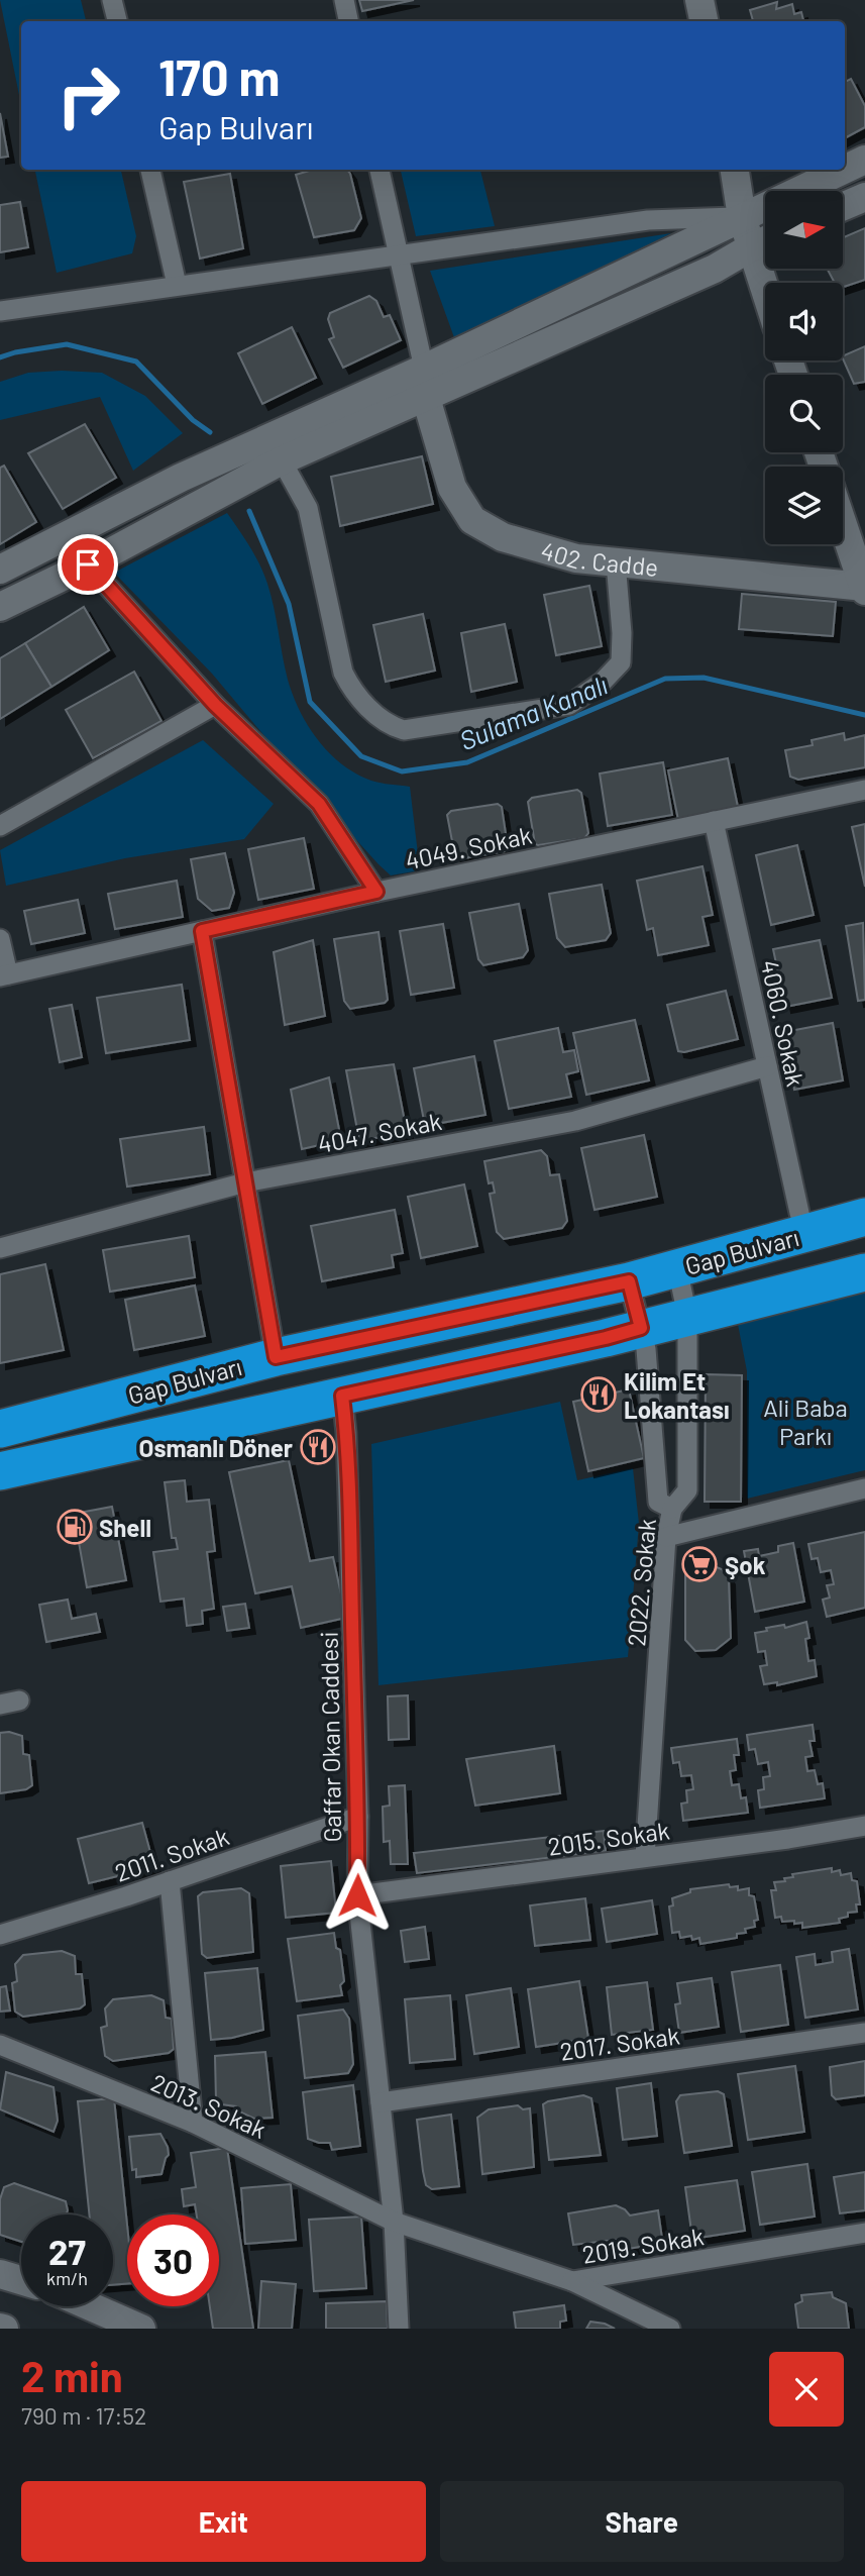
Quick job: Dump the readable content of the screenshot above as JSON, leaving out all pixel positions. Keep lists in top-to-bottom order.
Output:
{
  "streets": {
    "highway": ["Gap Bulvarı"],
    "main road": ["402. Cadde"],
    "street": [
      "4049. Sokak",
      "4060. Sokak",
      "4047. Sokak",
      "2022. Sokak",
      "Gaffar Okan Caddesi",
      "2015. Sokak",
      "2011. Sokak",
      "2017. Sokak",
      "2013. Sokak",
      "2019. Sokak"
    ]
  },
  "crossings": [
    ["4049. Sokak", "4060. Sokak"],
    ["4060. Sokak", "4047. Sokak"],
    ["4060. Sokak", "Gap Bulvarı"],
    ["Gap Bulvarı", "2022. Sokak"],
    ["Gap Bulvarı", "Gaffar Okan Caddesi"],
    ["2022. Sokak", "2015. Sokak"],
    ["Gaffar Okan Caddesi", "2015. Sokak"],
    ["Gaffar Okan Caddesi", "2011. Sokak"],
    ["Gaffar Okan Caddesi", "2017. Sokak"],
    ["Gaffar Okan Caddesi", "2013. Sokak"],
    ["Gaffar Okan Caddesi", "2019. Sokak"],
    ["2013. Sokak", "2019. Sokak"]
  ],
  "water": ["Sulama Kanalı"],
  "parks": ["Ali Baba Parkı"],
  "places": {
    "restaurant": ["Kilim Et Lokantası", "Osmanlı Döner"],
    "fuel station": ["Shell"],
    "supermarket": ["Şok"]
  },
  "north": "right",
  "page": {
    "turn": ["170 m", "Gap Bulvarı"],
    "speed": "27 km/h",
    "limit": "30",
    "heading": ["2 min", "790 m · 17:52"],
    "buttons": ["Exit", "Share"]
  }
}
